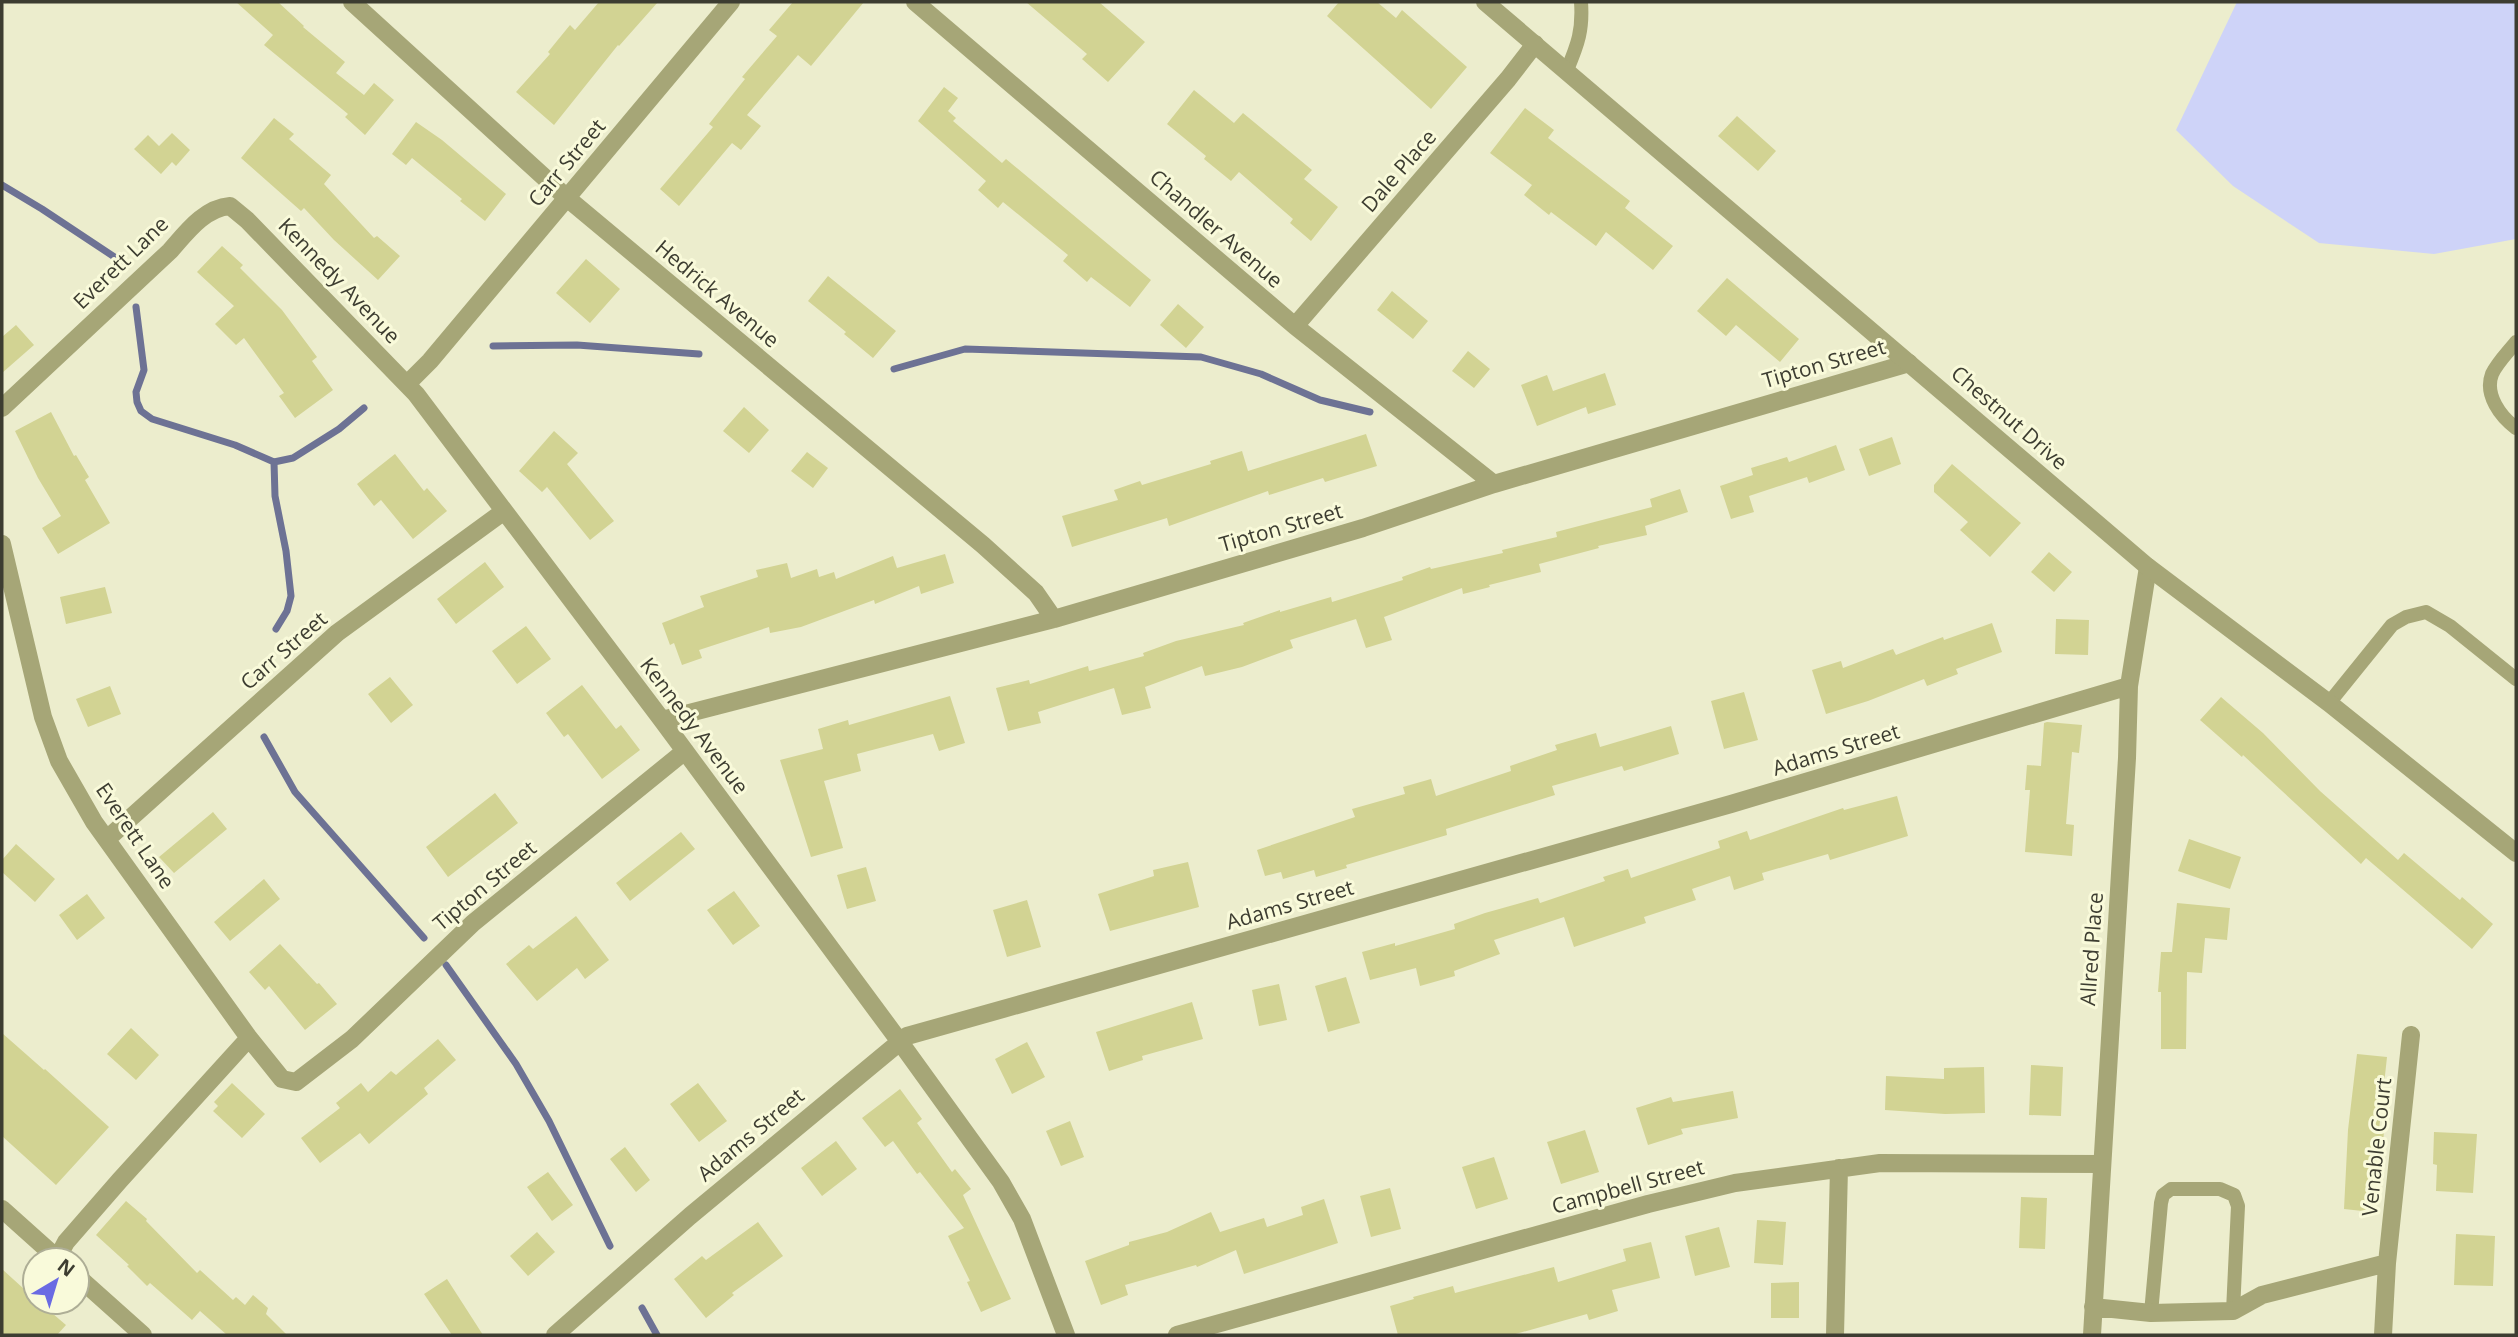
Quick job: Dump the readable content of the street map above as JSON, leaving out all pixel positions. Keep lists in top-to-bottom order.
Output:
{
  "streets": {
    "street": [
      "Carr Street",
      "Dale Place",
      "Chandler Avenue",
      "Everett Lane",
      "Kennedy Avenue",
      "Hedrick Avenue",
      "Tipton Street",
      "Chestnut Drive",
      "Adams Street",
      "Allred Place",
      "Venable Court",
      "Campbell Street"
    ]
  },
  "crossings": [
    ["Carr Street", "Everett Lane"],
    ["Carr Street", "Kennedy Avenue"],
    ["Carr Street", "Hedrick Avenue"],
    ["Dale Place", "Chandler Avenue"],
    ["Dale Place", "Chestnut Drive"],
    ["Chandler Avenue", "Tipton Street"],
    ["Everett Lane", "Kennedy Avenue"],
    ["Everett Lane", "Tipton Street"],
    ["Kennedy Avenue", "Tipton Street"],
    ["Kennedy Avenue", "Adams Street"],
    ["Hedrick Avenue", "Tipton Street"],
    ["Tipton Street", "Chestnut Drive"],
    ["Chestnut Drive", "Allred Place"],
    ["Adams Street", "Allred Place"],
    ["Allred Place", "Campbell Street"]
  ],
  "north": "top right"
}
